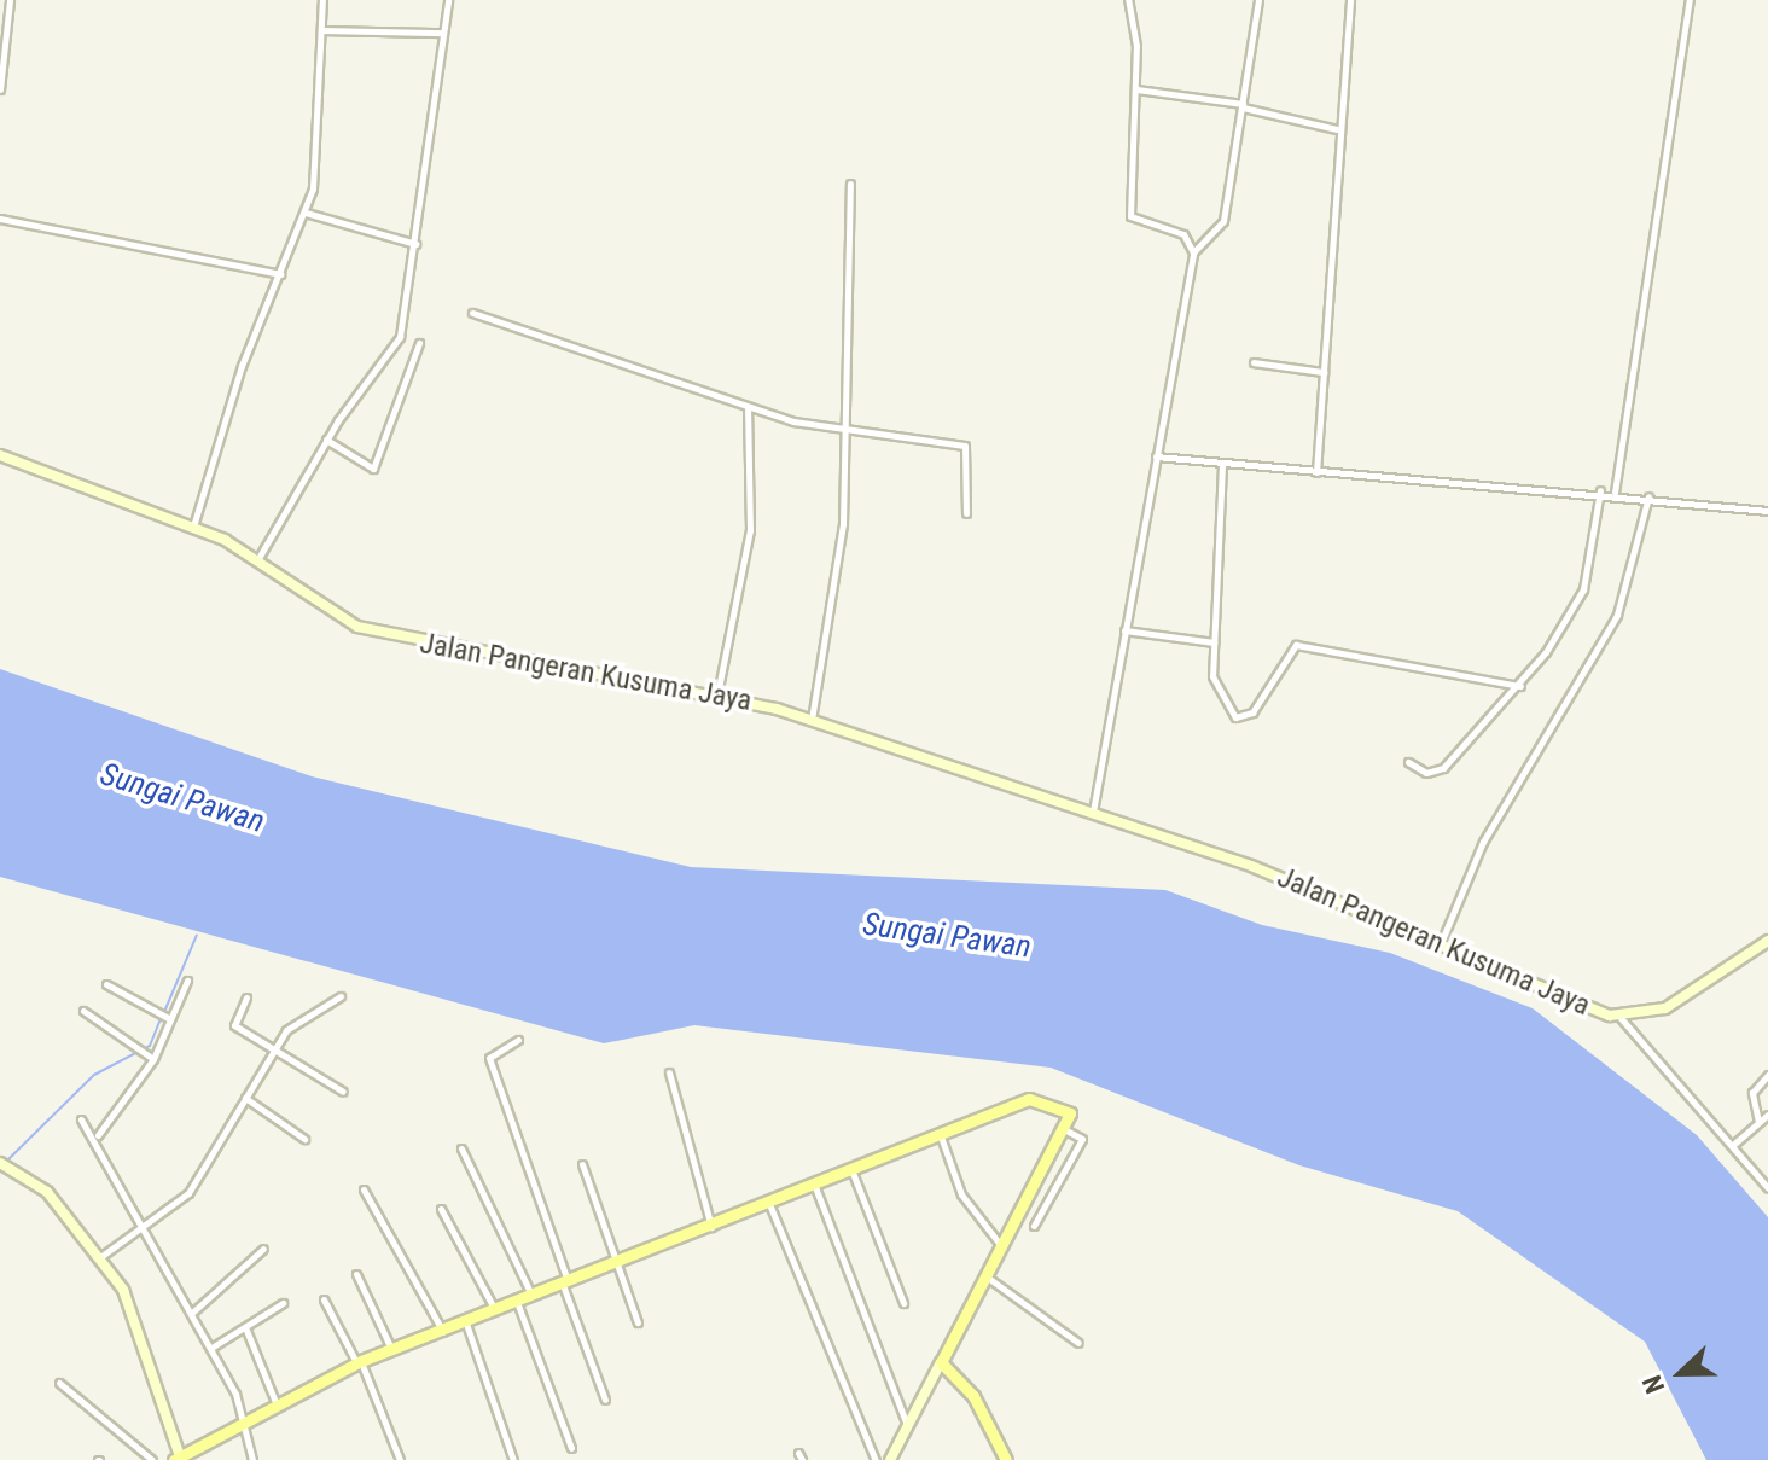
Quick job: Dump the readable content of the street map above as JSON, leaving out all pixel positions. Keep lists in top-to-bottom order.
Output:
{
  "streets": {
    "street": ["Jalan Pangeran Kusuma Jaya"]
  },
  "water": ["Sungai Pawan"],
  "north": "left"
}
